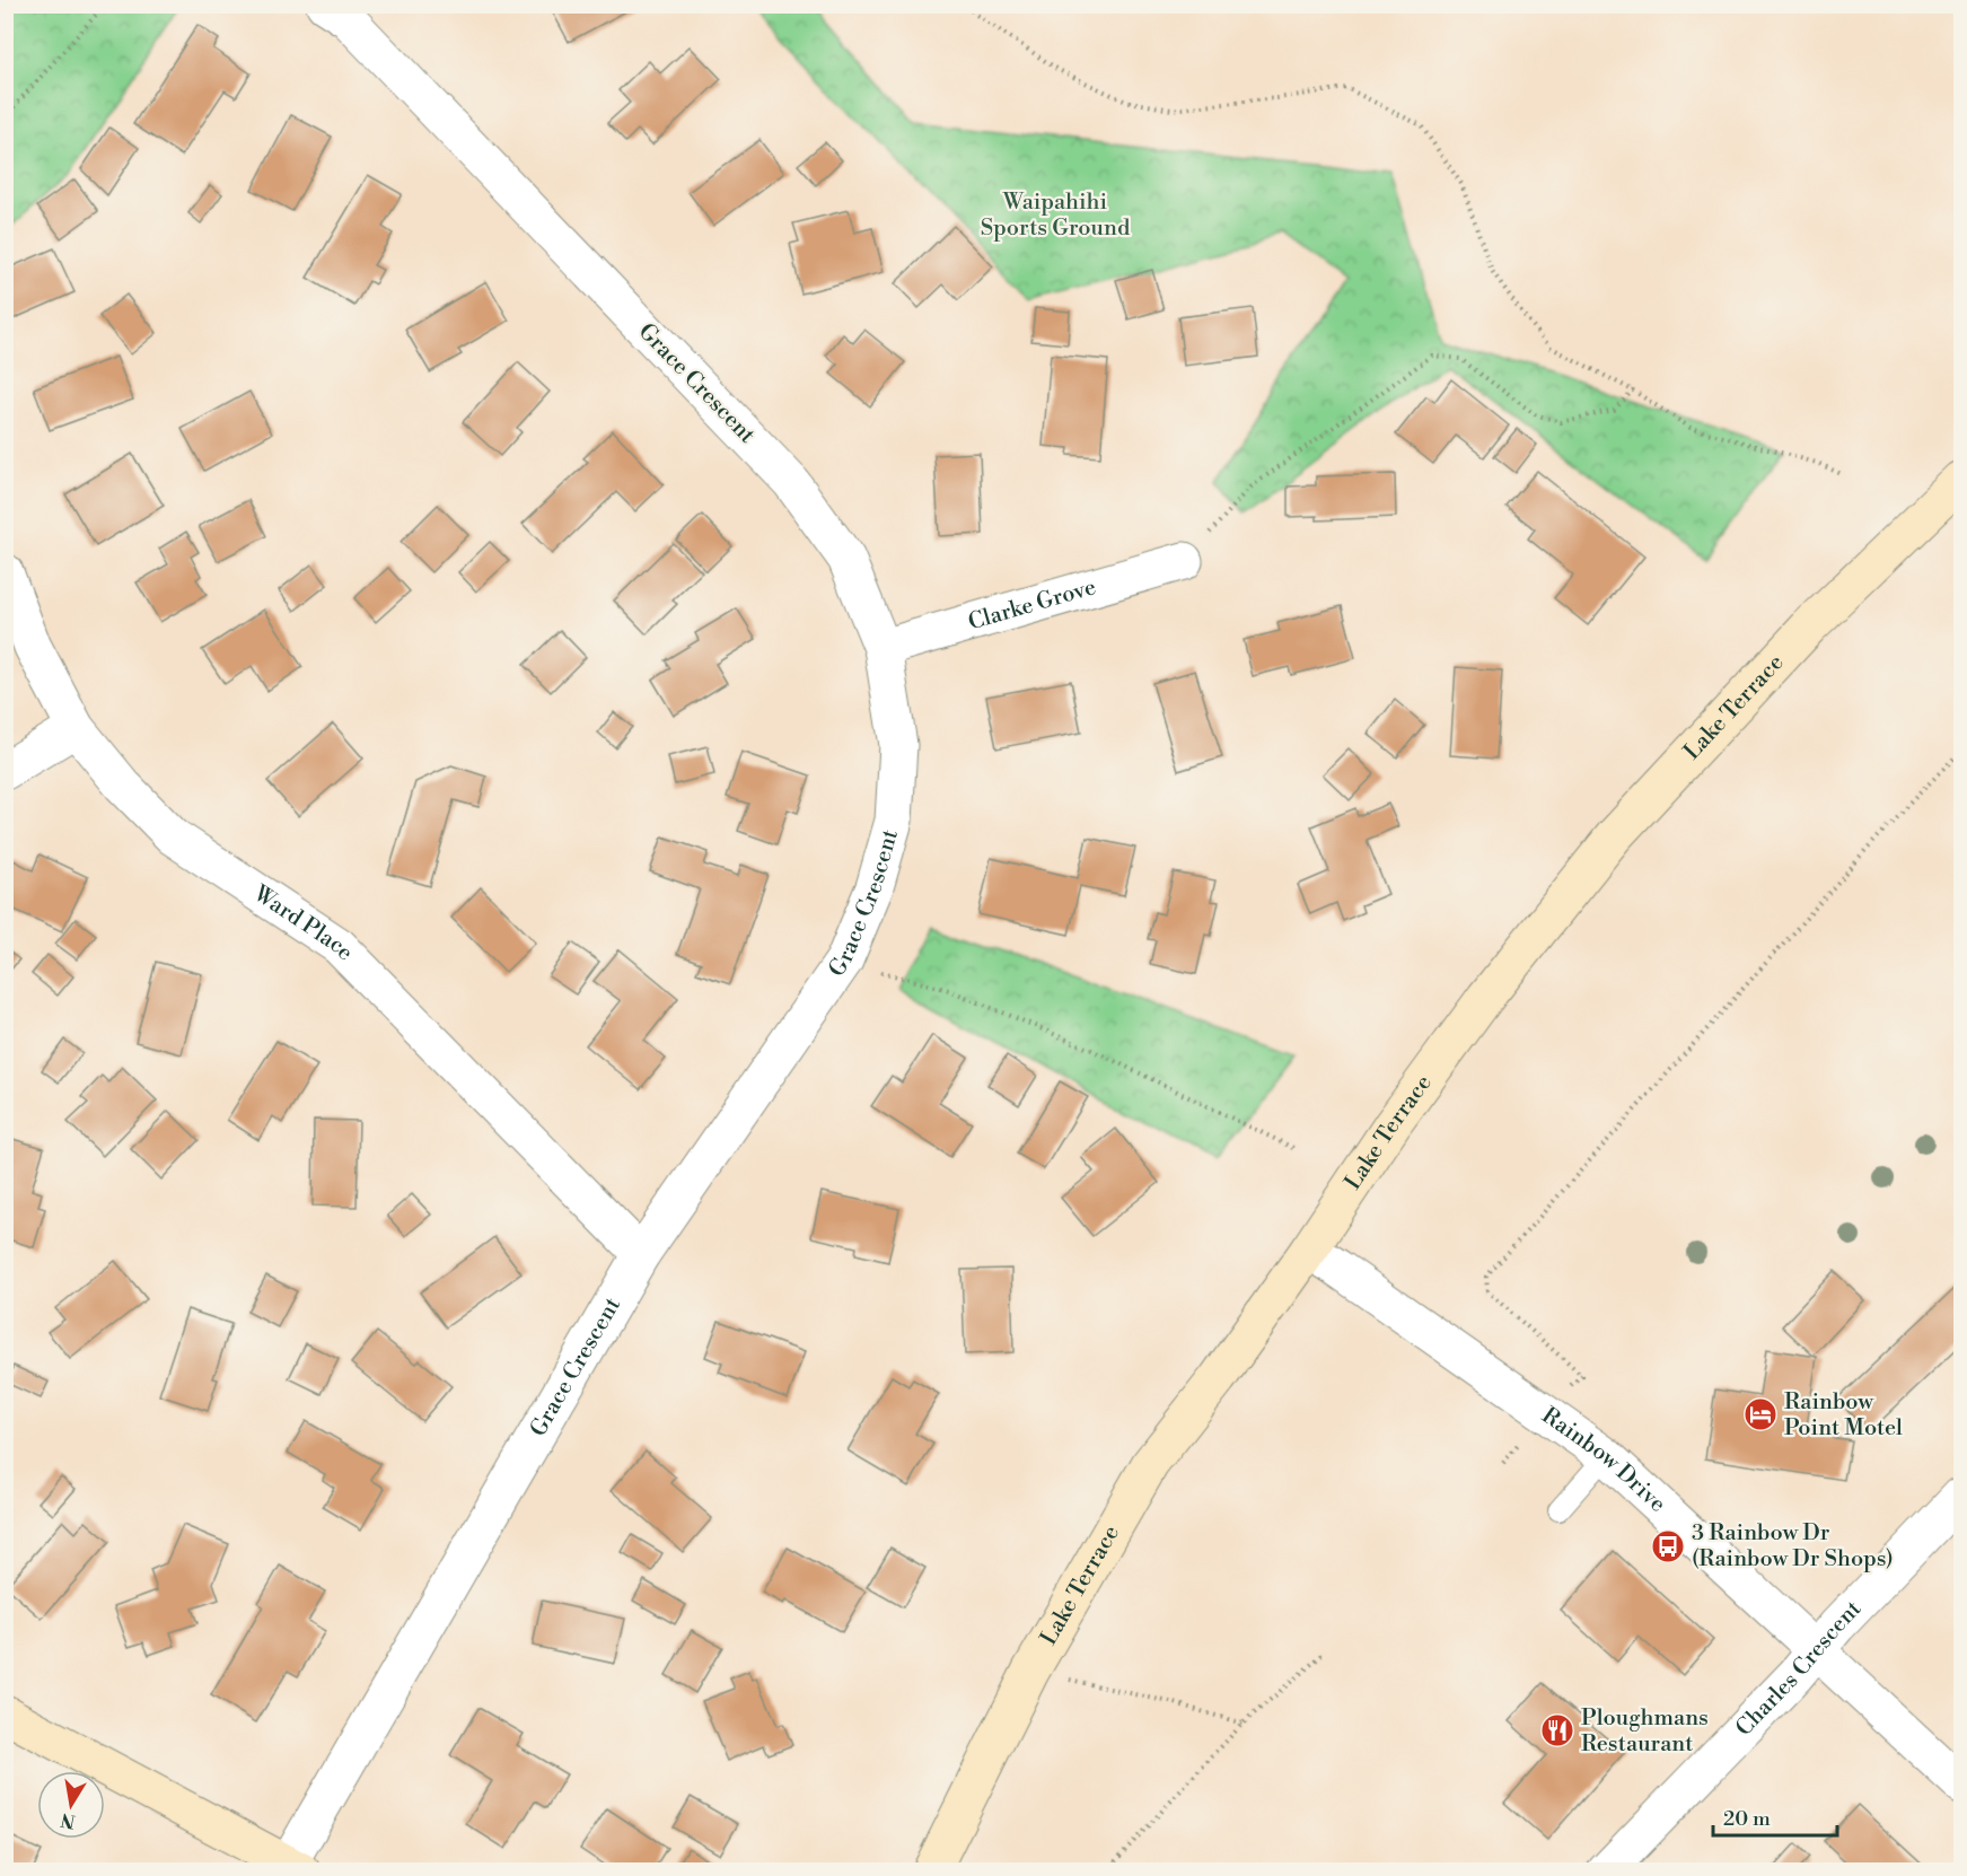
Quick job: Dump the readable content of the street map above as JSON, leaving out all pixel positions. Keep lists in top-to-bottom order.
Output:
{
  "streets": {
    "main road": ["Lake Terrace"],
    "street": [
      "Grace Crescent",
      "Clarke Grove",
      "Ward Place",
      "Rainbow Drive",
      "Charles Crescent"
    ]
  },
  "crossings": [
    ["Grace Crescent", "Clarke Grove"],
    ["Grace Crescent", "Ward Place"],
    ["Lake Terrace", "Rainbow Drive"],
    ["Rainbow Drive", "Charles Crescent"]
  ],
  "parks": ["Waipahihi Sports Ground"],
  "places": {
    "hotel": ["Rainbow Point Motel"],
    "bus stop": ["3 Rainbow Dr (Rainbow Dr Shops)"],
    "restaurant": ["Ploughmans Restaurant"]
  },
  "scale_bar": "20 m",
  "north": "bottom"
}
